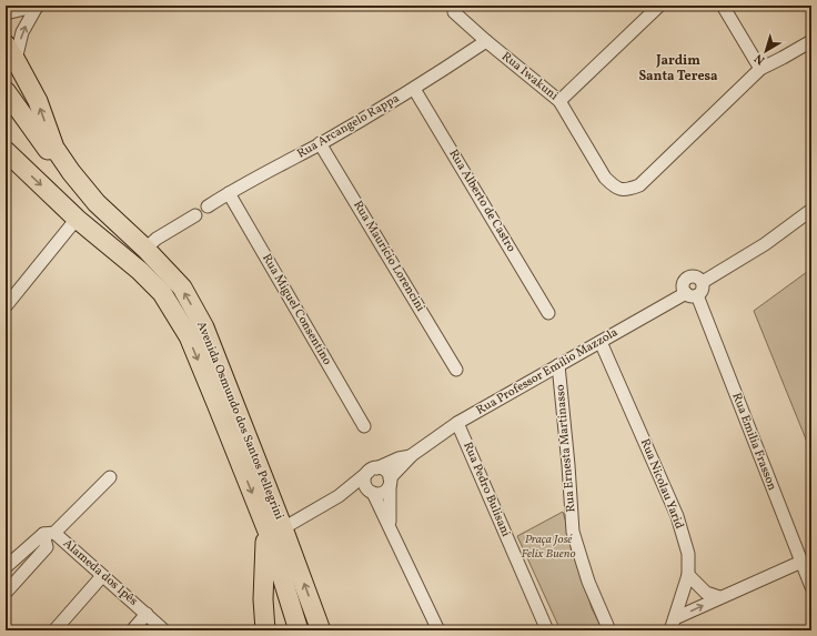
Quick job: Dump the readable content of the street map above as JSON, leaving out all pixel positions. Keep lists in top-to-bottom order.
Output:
{
  "streets": {
    "main road": ["Avenida Osmundo dos Santos Pellegrini"],
    "street": [
      "Rua Iwakuni",
      "Rua Arcangelo Rappa",
      "Rua Alberto de Castro",
      "Rua Maurício Lorencini",
      "Rua Miguel Consentino",
      "Rua Professor Emílio Mazzola",
      "Rua Emilia Frasson",
      "Rua Ernesta Martinasso",
      "Rua Nicolau Yarid",
      "Rua Pedro Bulisani",
      "Alameda dos Ipês"
    ]
  },
  "crossings": [
    ["Rua Iwakuni", "Rua Arcangelo Rappa"],
    ["Rua Arcangelo Rappa", "Rua Alberto de Castro"],
    ["Rua Arcangelo Rappa", "Rua Maurício Lorencini"],
    ["Rua Arcangelo Rappa", "Rua Miguel Consentino"],
    ["Rua Professor Emílio Mazzola", "Avenida Osmundo dos Santos Pellegrini"],
    ["Rua Professor Emílio Mazzola", "Rua Emilia Frasson"],
    ["Rua Professor Emílio Mazzola", "Rua Ernesta Martinasso"],
    ["Rua Professor Emílio Mazzola", "Rua Nicolau Yarid"],
    ["Rua Professor Emílio Mazzola", "Rua Pedro Bulisani"]
  ],
  "districts": ["Jardim Santa Teresa"],
  "parks": ["Praça José Felix Bueno"],
  "north": "bottom left"
}
